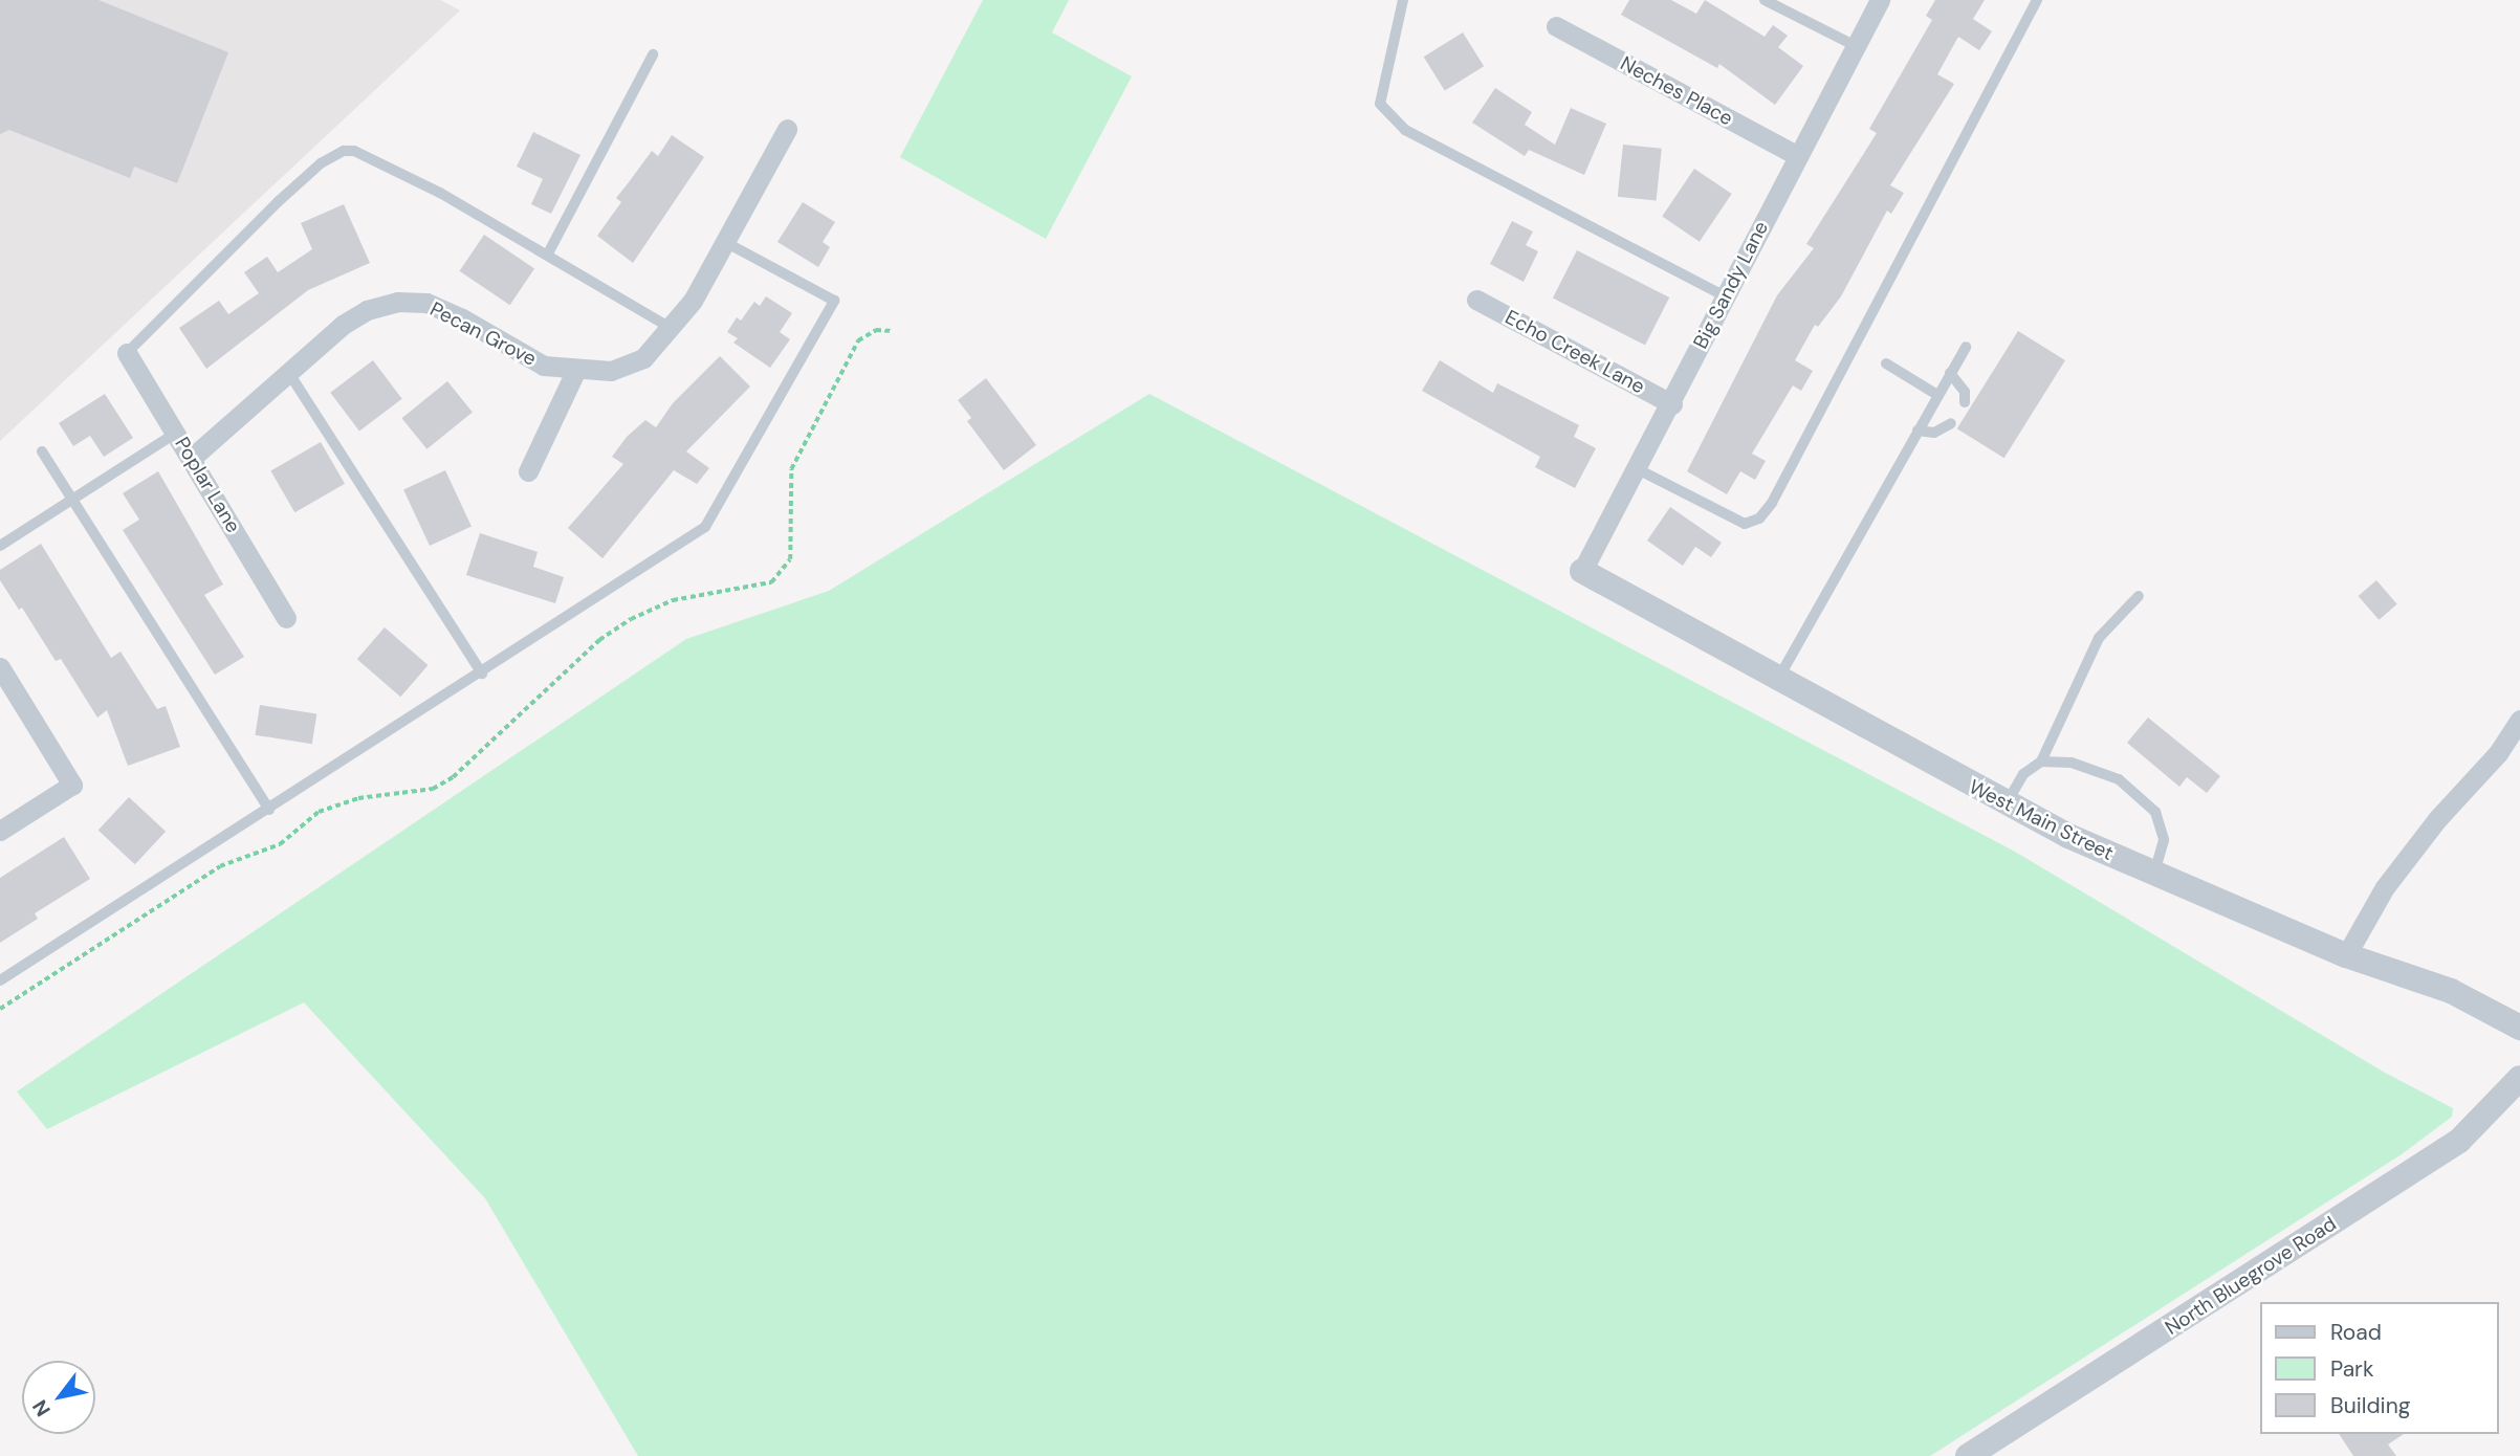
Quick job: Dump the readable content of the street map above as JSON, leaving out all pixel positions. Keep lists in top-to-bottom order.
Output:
{
  "streets": {
    "street": [
      "Neches Place",
      "Big Sandy Lane",
      "Pecan Grove",
      "Echo Creek Lane",
      "Poplar Lane",
      "West Main Street",
      "North Bluegrove Road"
    ]
  },
  "crossings": [
    ["Neches Place", "Big Sandy Lane"],
    ["Big Sandy Lane", "Echo Creek Lane"],
    ["Big Sandy Lane", "West Main Street"],
    ["Pecan Grove", "Poplar Lane"]
  ],
  "legend": ["Road", "Park", "Building"],
  "north": "bottom left"
}
